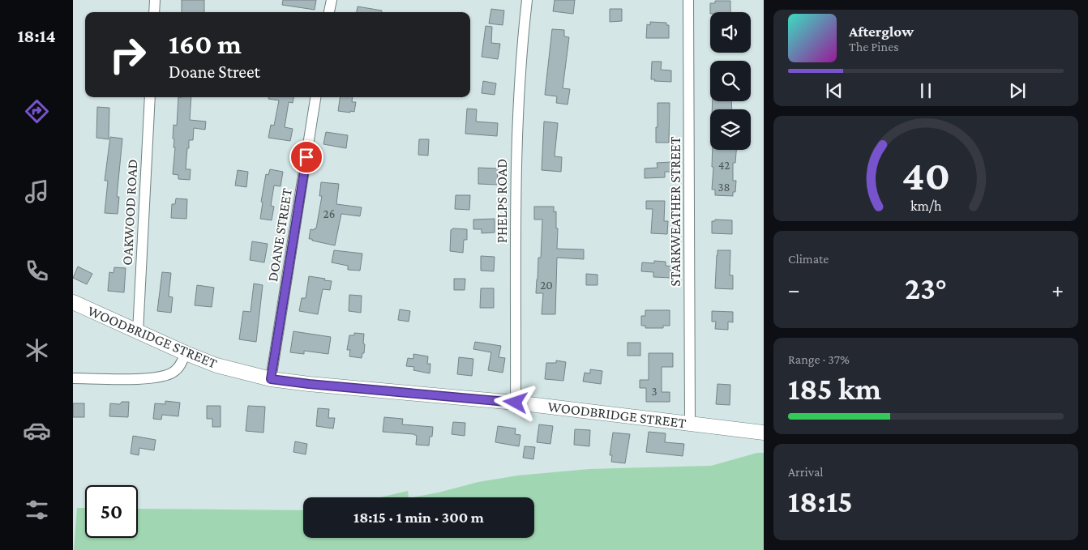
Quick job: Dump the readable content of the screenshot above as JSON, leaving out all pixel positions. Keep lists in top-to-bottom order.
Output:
{
  "streets": {
    "main road": ["WOODBRIDGE STREET"],
    "street": [
      "PHELPS ROAD",
      "STARKWEATHER STREET",
      "OAKWOOD ROAD",
      "DOANE STREET"
    ]
  },
  "crossings": [
    ["PHELPS ROAD", "WOODBRIDGE STREET"],
    ["STARKWEATHER STREET", "WOODBRIDGE STREET"],
    ["OAKWOOD ROAD", "WOODBRIDGE STREET"],
    ["DOANE STREET", "WOODBRIDGE STREET"]
  ],
  "house_numbers": [
    "42",
    "38",
    "26",
    "20",
    "3"
  ],
  "page": {
    "tabs": "18:14",
    "turn": ["160 m", "Doane Street"],
    "song": ["Afterglow", "The Pines"],
    "tile": [
      "Climate",
      ["Range · 37%", "185 km"],
      ["Arrival", "18:15"]
    ],
    "heat": ["−", "23°", "+"],
    "limit": "50",
    "trip": "18:15 · 1 min · 300 m",
    "gauge": ["40", "km/h"]
  }
}
